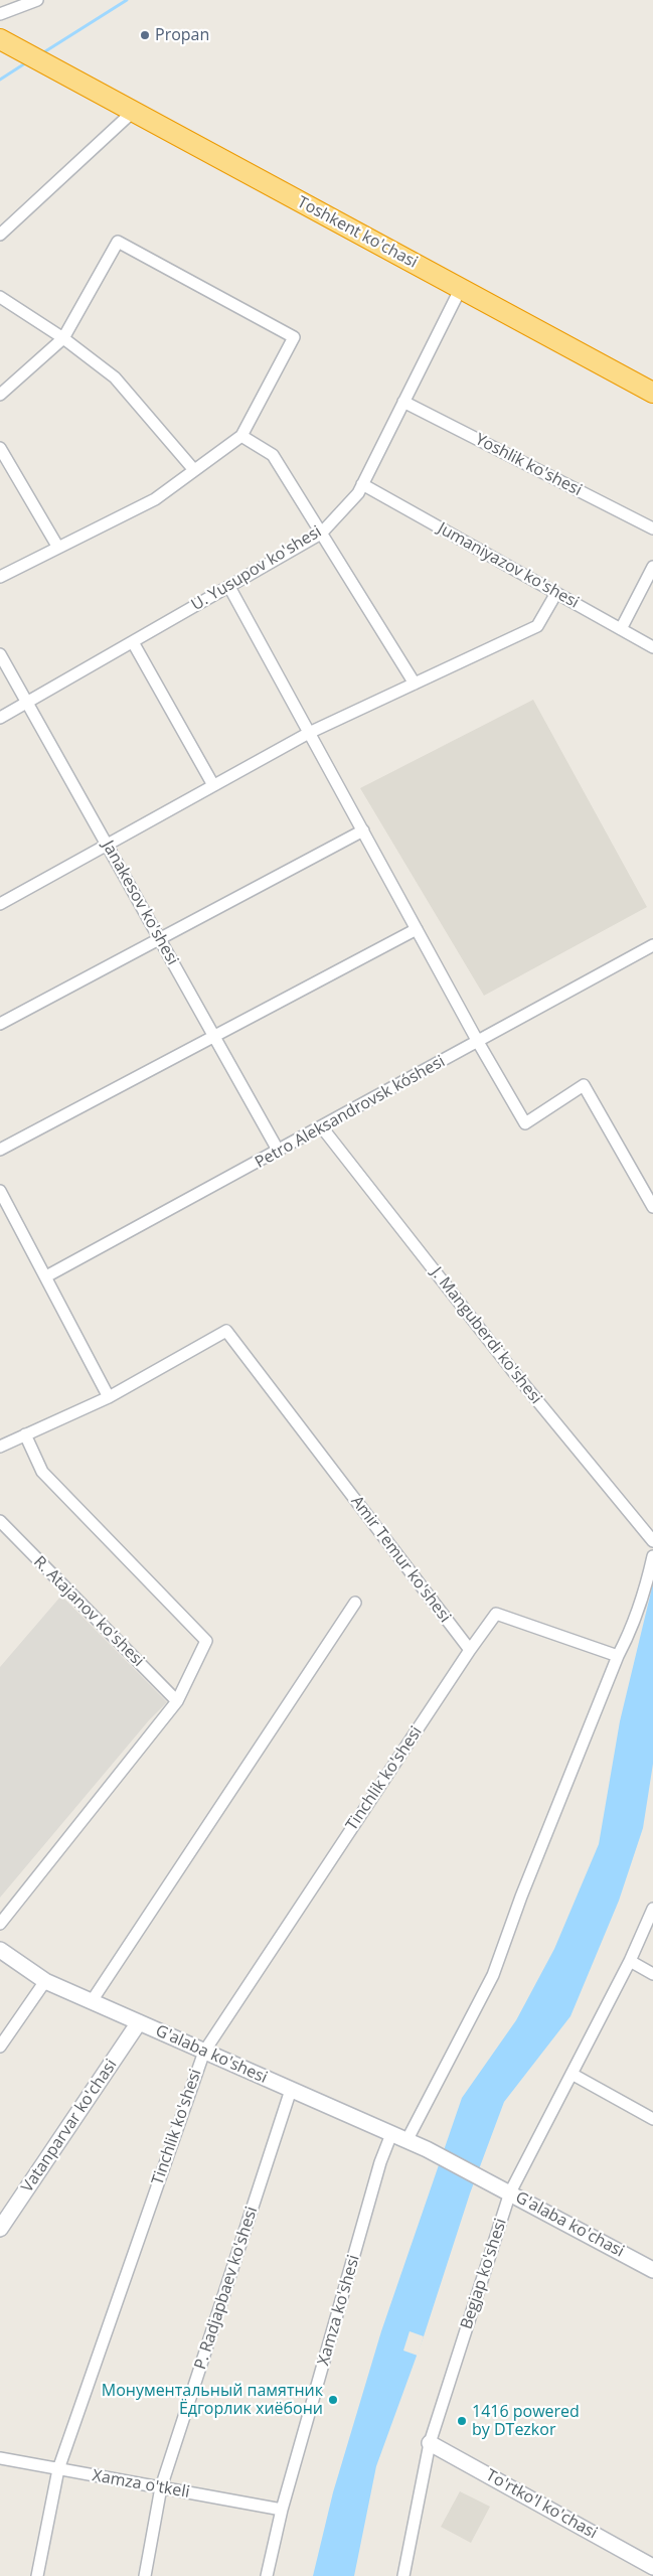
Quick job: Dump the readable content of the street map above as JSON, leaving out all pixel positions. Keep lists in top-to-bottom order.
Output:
{
  "streets": {
    "highway": ["Toshkent ko'chasi"],
    "street": [
      "Yoshlik ko'shesi",
      "Jumaniyazov ko'shesi",
      "U. Yusupov ko'shesi",
      "Janakesov ko'shesi",
      "Petro Aleksandrovsk kóshesi",
      "J. Manguberdi ko'shesi",
      "Amir Temur ko'shesi",
      "R. Atajanov ko'shesi",
      "Tinchlik ko'shesi",
      "G'alaba ko'shesi",
      "Vatanparvar ko'chasi",
      "G'alaba ko'chasi",
      "Begjap ko'shesi",
      "P. Radjapbaev ko'shesi",
      "Xamza ko'shesi",
      "Xamza o'tkeli",
      "To'rtko'l ko'chasi"
    ]
  },
  "crossings": [
    ["Toshkent ko'chasi", "U. Yusupov ko'shesi"],
    ["Yoshlik ko'shesi", "U. Yusupov ko'shesi"],
    ["Jumaniyazov ko'shesi", "U. Yusupov ko'shesi"],
    ["U. Yusupov ko'shesi", "Janakesov ko'shesi"],
    ["Janakesov ko'shesi", "Petro Aleksandrovsk kóshesi"],
    ["Petro Aleksandrovsk kóshesi", "J. Manguberdi ko'shesi"],
    ["Amir Temur ko'shesi", "Tinchlik ko'shesi"],
    ["Tinchlik ko'shesi", "G'alaba ko'shesi"],
    ["Tinchlik ko'shesi", "Xamza o'tkeli"],
    ["G'alaba ko'shesi", "Vatanparvar ko'chasi"],
    ["G'alaba ko'shesi", "G'alaba ko'chasi"],
    ["G'alaba ko'shesi", "P. Radjapbaev ko'shesi"],
    ["G'alaba ko'shesi", "Xamza ko'shesi"],
    ["G'alaba ko'chasi", "Begjap ko'shesi"],
    ["Begjap ko'shesi", "To'rtko'l ko'chasi"],
    ["P. Radjapbaev ko'shesi", "Xamza o'tkeli"],
    ["Xamza ko'shesi", "Xamza o'tkeli"]
  ],
  "places": ["Propan", "Монументальный памятник Ёдгорлик хиёбони", "1416 powered by DTezkor"]
}
